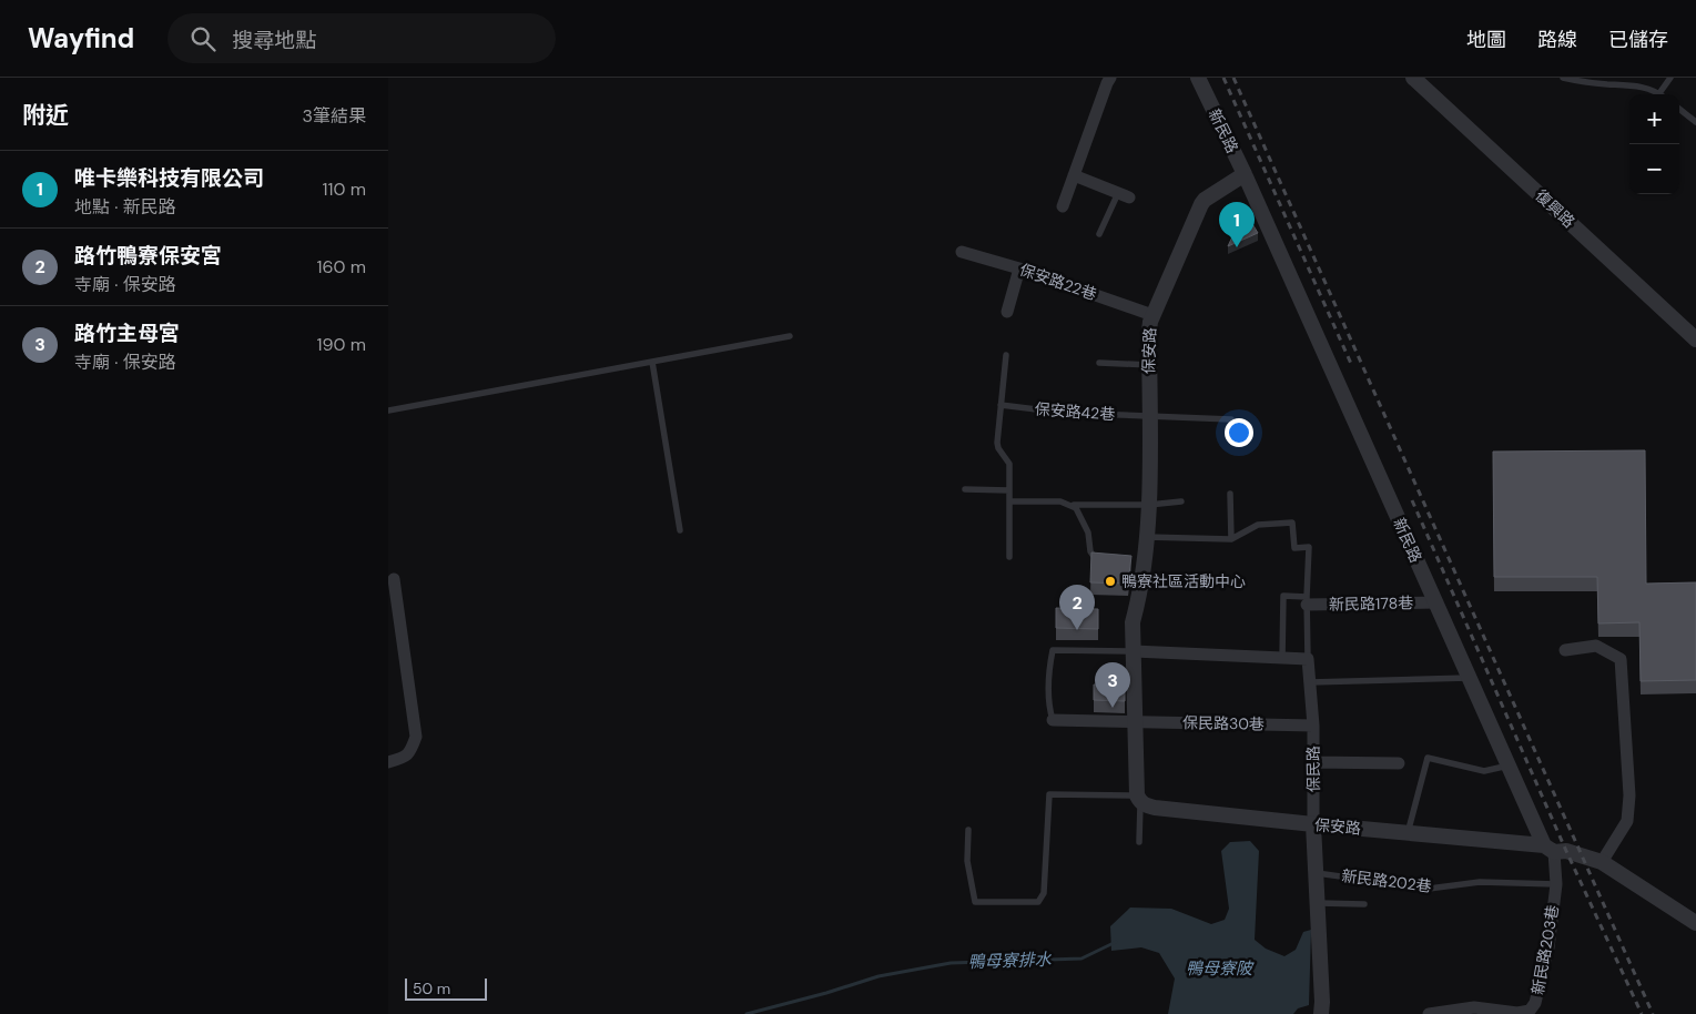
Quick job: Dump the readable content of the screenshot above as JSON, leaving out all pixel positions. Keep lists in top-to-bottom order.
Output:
{
  "streets": {
    "street": [
      "新民路",
      "復興路",
      "保安路22巷",
      "保安路",
      "新民路178巷",
      "保民路30巷",
      "保民路",
      "新民路203巷"
    ],
    "lane": ["保安路42巷", "新民路202巷"]
  },
  "crossings": [
    ["新民路", "保安路"],
    ["新民路", "新民路178巷"],
    ["新民路", "新民路203巷"],
    ["保安路22巷", "保安路"],
    ["保安路", "保安路42巷"],
    ["保安路", "保民路30巷"],
    ["保安路", "保民路"],
    ["保安路", "新民路203巷"],
    ["保民路30巷", "保民路"],
    ["保民路", "新民路202巷"],
    ["新民路202巷", "新民路203巷"]
  ],
  "water": ["鴨母寮排水", "鴨母寮陂"],
  "places": ["鴨寮社區活動中心"],
  "scale_bar": "50 m",
  "page": {
    "header": "Wayfind",
    "search": "搜尋地點",
    "nav": ["地圖", "路線", "已儲存"],
    "heading": ["附近", "3筆結果"],
    "map_buttons": ["+", "−"],
    "list": [
      {
        "mark": "1",
        "name": "唯卡樂科技有限公司",
        "note": "地點 · 新民路",
        "value": "110 m"
      },
      {
        "mark": "2",
        "name": "路竹鴨寮保安宮",
        "note": "寺廟 · 保安路",
        "value": "160 m"
      },
      {
        "mark": "3",
        "name": "路竹主母宮",
        "note": "寺廟 · 保安路",
        "value": "190 m"
      }
    ],
    "pins": ["1", "2", "3"],
    "scale": "50 m"
  }
}
